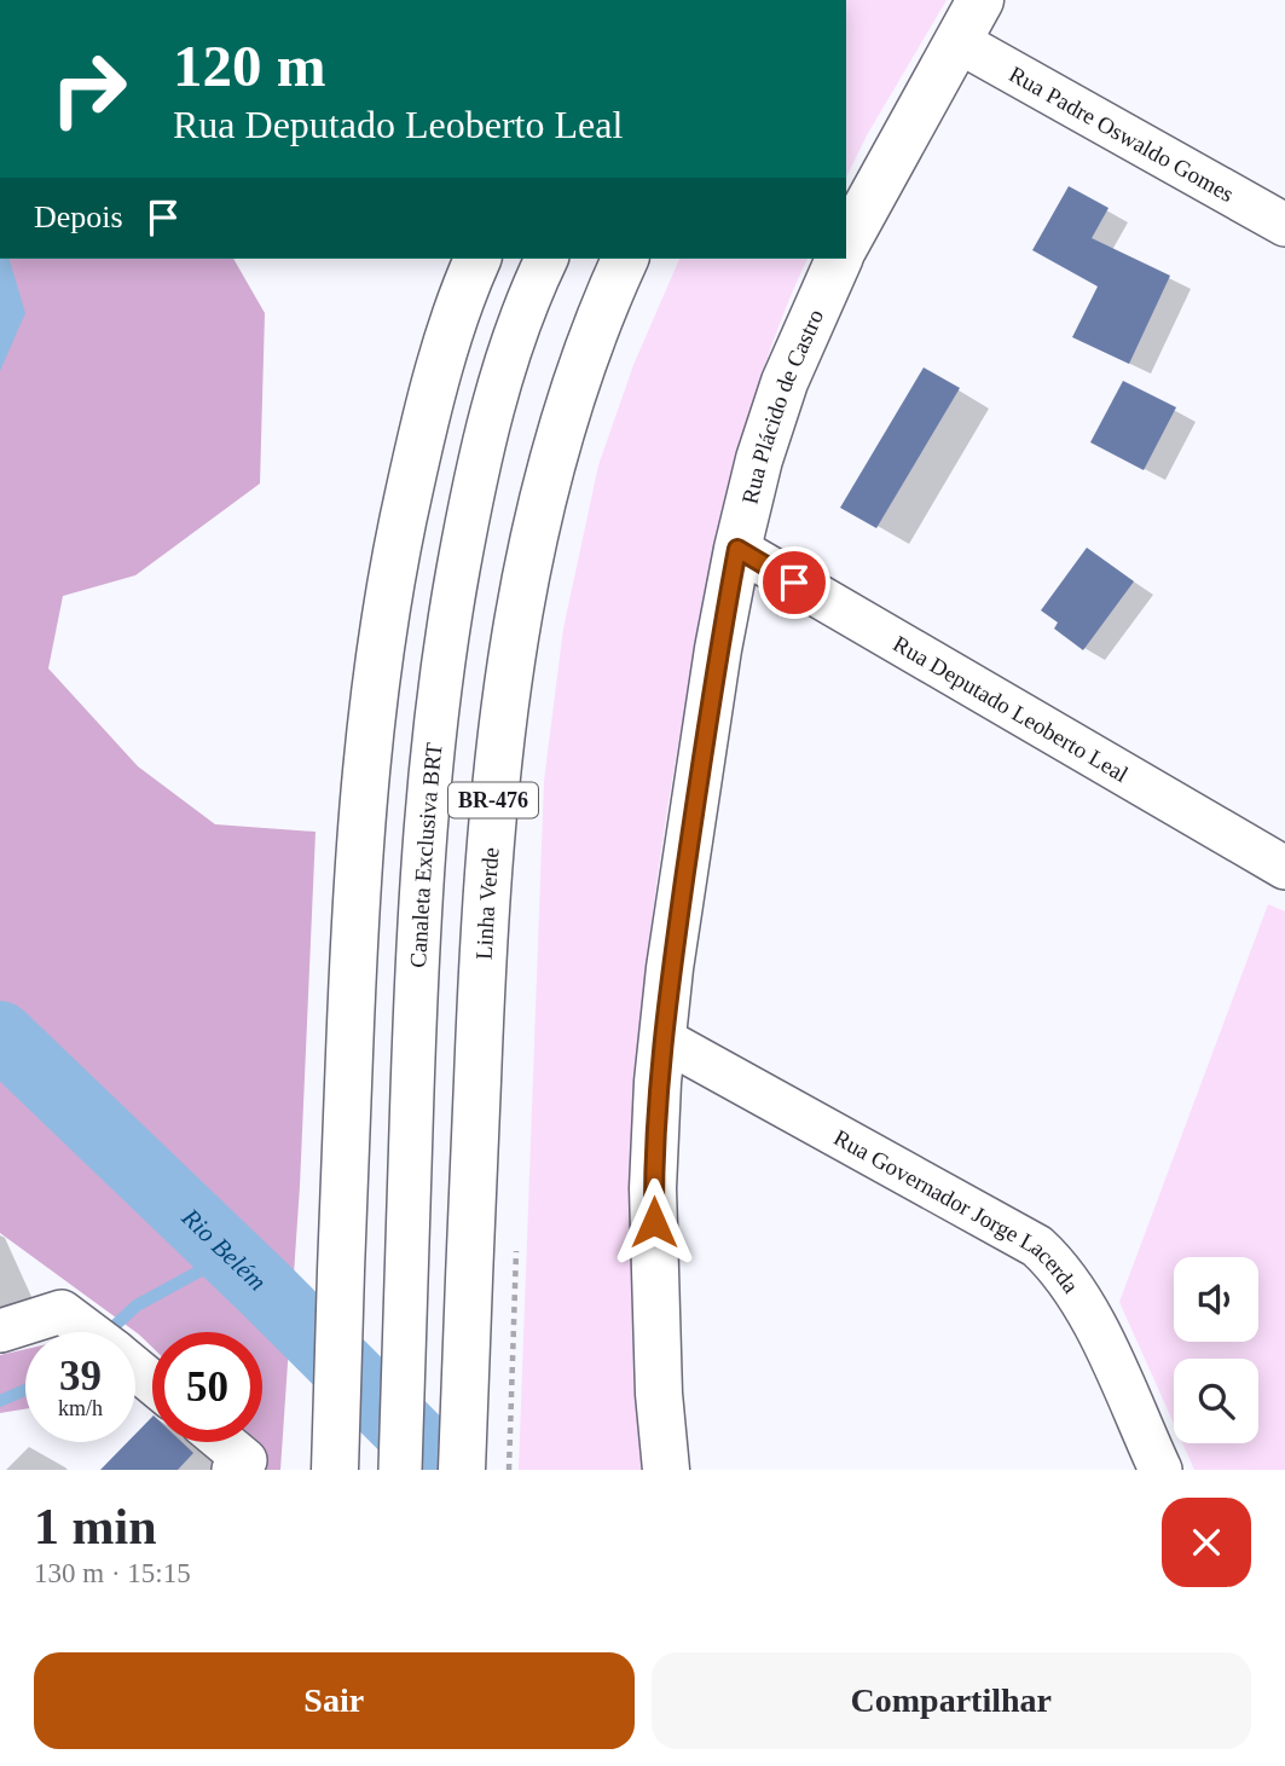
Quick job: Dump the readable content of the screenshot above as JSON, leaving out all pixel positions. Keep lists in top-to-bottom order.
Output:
{
  "streets": {
    "main road": ["Rua Plácido de Castro", "BR-476", "Linha Verde"],
    "street": [
      "Rua Padre Oswaldo Gomes",
      "Rua Deputado Leoberto Leal",
      "Canaleta Exclusiva BRT",
      "Rua Governador Jorge Lacerda"
    ]
  },
  "crossings": [
    ["Rua Plácido de Castro", "Rua Deputado Leoberto Leal"],
    ["Rua Plácido de Castro", "Rua Governador Jorge Lacerda"]
  ],
  "water": ["Rio Belém"],
  "page": {
    "turn": ["120 m", "Rua Deputado Leoberto Leal"],
    "then": "Depois",
    "speed": "39 km/h",
    "limit": "50",
    "heading": ["1 min", "130 m · 15:15"],
    "buttons": ["Sair", "Compartilhar"]
  }
}
